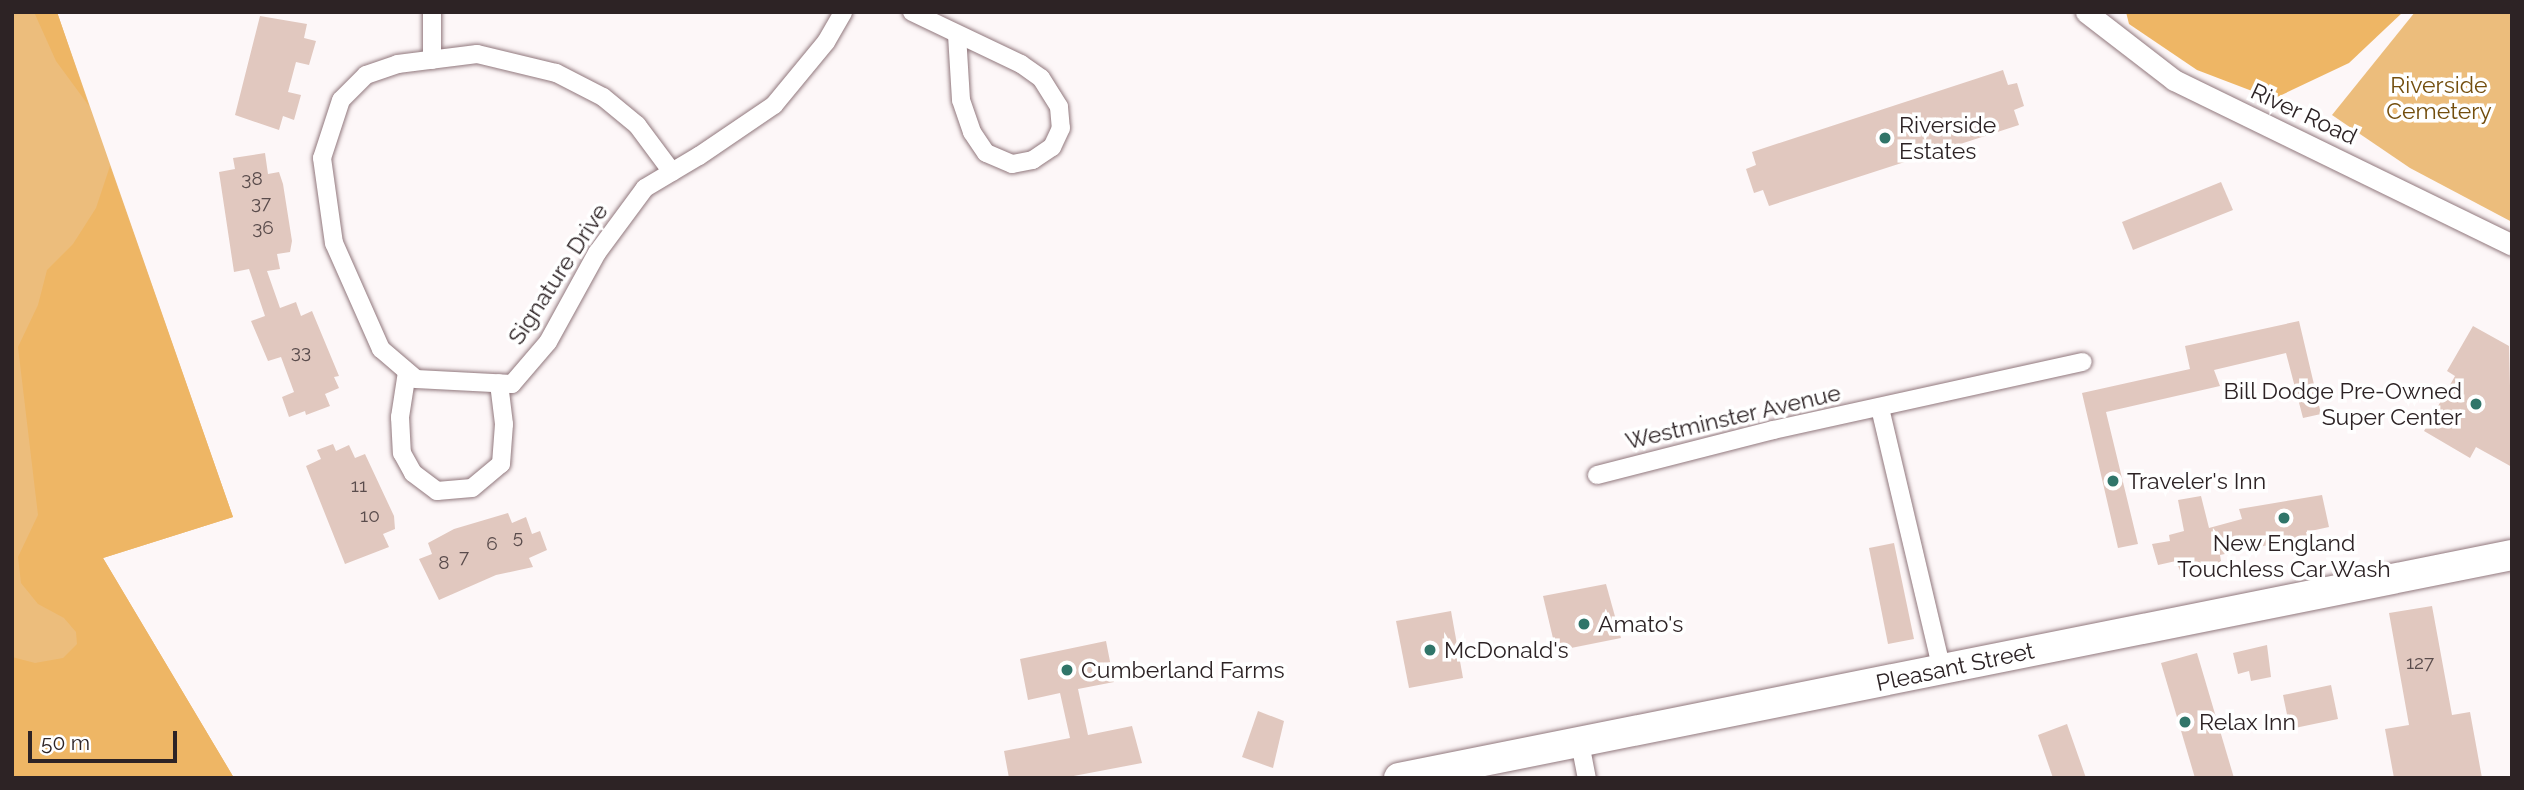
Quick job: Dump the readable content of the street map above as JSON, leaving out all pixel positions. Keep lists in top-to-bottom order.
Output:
{
  "streets": {
    "highway": ["Pleasant Street"],
    "street": ["River Road", "Signature Drive", "Westminster Avenue"]
  },
  "parks": ["Riverside Cemetery"],
  "places": [
    "Riverside Estates",
    "Bill Dodge Pre-Owned Super Center",
    "Traveler's Inn",
    "New England Touchless Car Wash",
    "Amato's",
    "McDonald's",
    "Cumberland Farms",
    "Relax Inn"
  ],
  "house_numbers": [
    "38",
    "37",
    "36",
    "33",
    "11",
    "10",
    "5",
    "6",
    "7",
    "8",
    "127"
  ],
  "scale_bar": "50 m"
}
